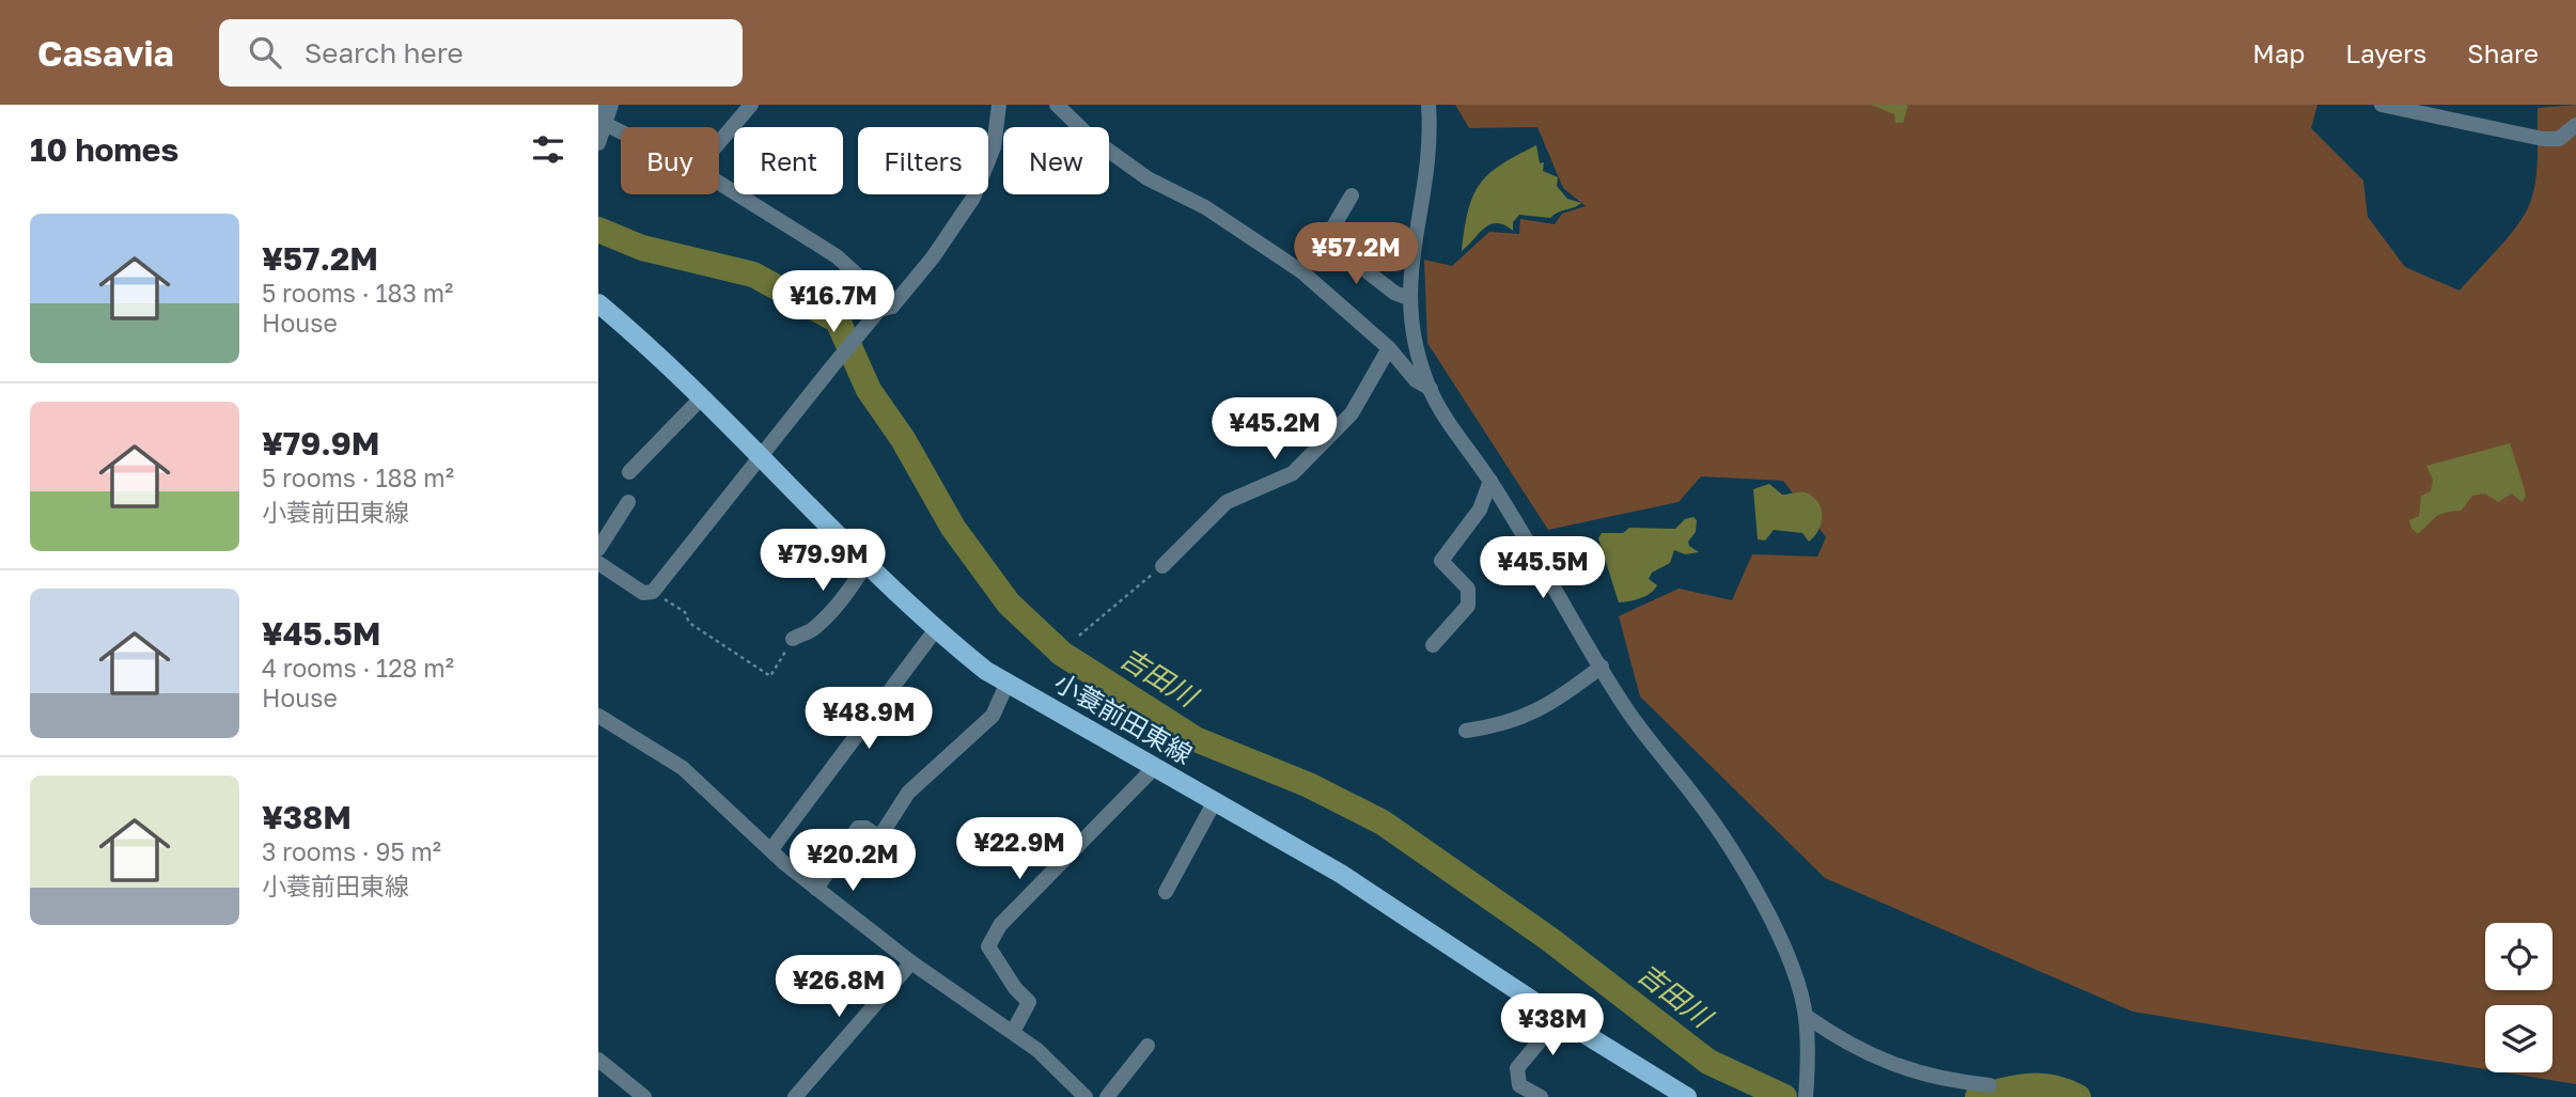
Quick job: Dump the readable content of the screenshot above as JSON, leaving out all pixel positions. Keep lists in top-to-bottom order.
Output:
{
  "streets": {
    "main road": ["小蓑前田東線"]
  },
  "water": ["吉田川"],
  "page": {
    "header": "Casavia",
    "search": "Search here",
    "nav": ["Map", "Layers", "Share"],
    "heading": "10 homes",
    "chip": [
      "Buy",
      "Rent",
      "Filters",
      "New"
    ],
    "list": [
      {
        "name": "¥57.2M",
        "note": "5 rooms · 183 m² · House"
      },
      {
        "name": "¥79.9M",
        "note": "5 rooms · 188 m² · 小蓑前田東線"
      },
      {
        "name": "¥45.5M",
        "note": "4 rooms · 128 m² · House"
      },
      {
        "name": "¥38M",
        "note": "3 rooms · 95 m² · 小蓑前田東線"
      }
    ],
    "price": [
      "¥57.2M",
      "¥16.7M",
      "¥45.2M",
      "¥79.9M",
      "¥45.5M",
      "¥48.9M",
      "¥22.9M",
      "¥20.2M",
      "¥26.8M",
      "¥38M"
    ]
  }
}
